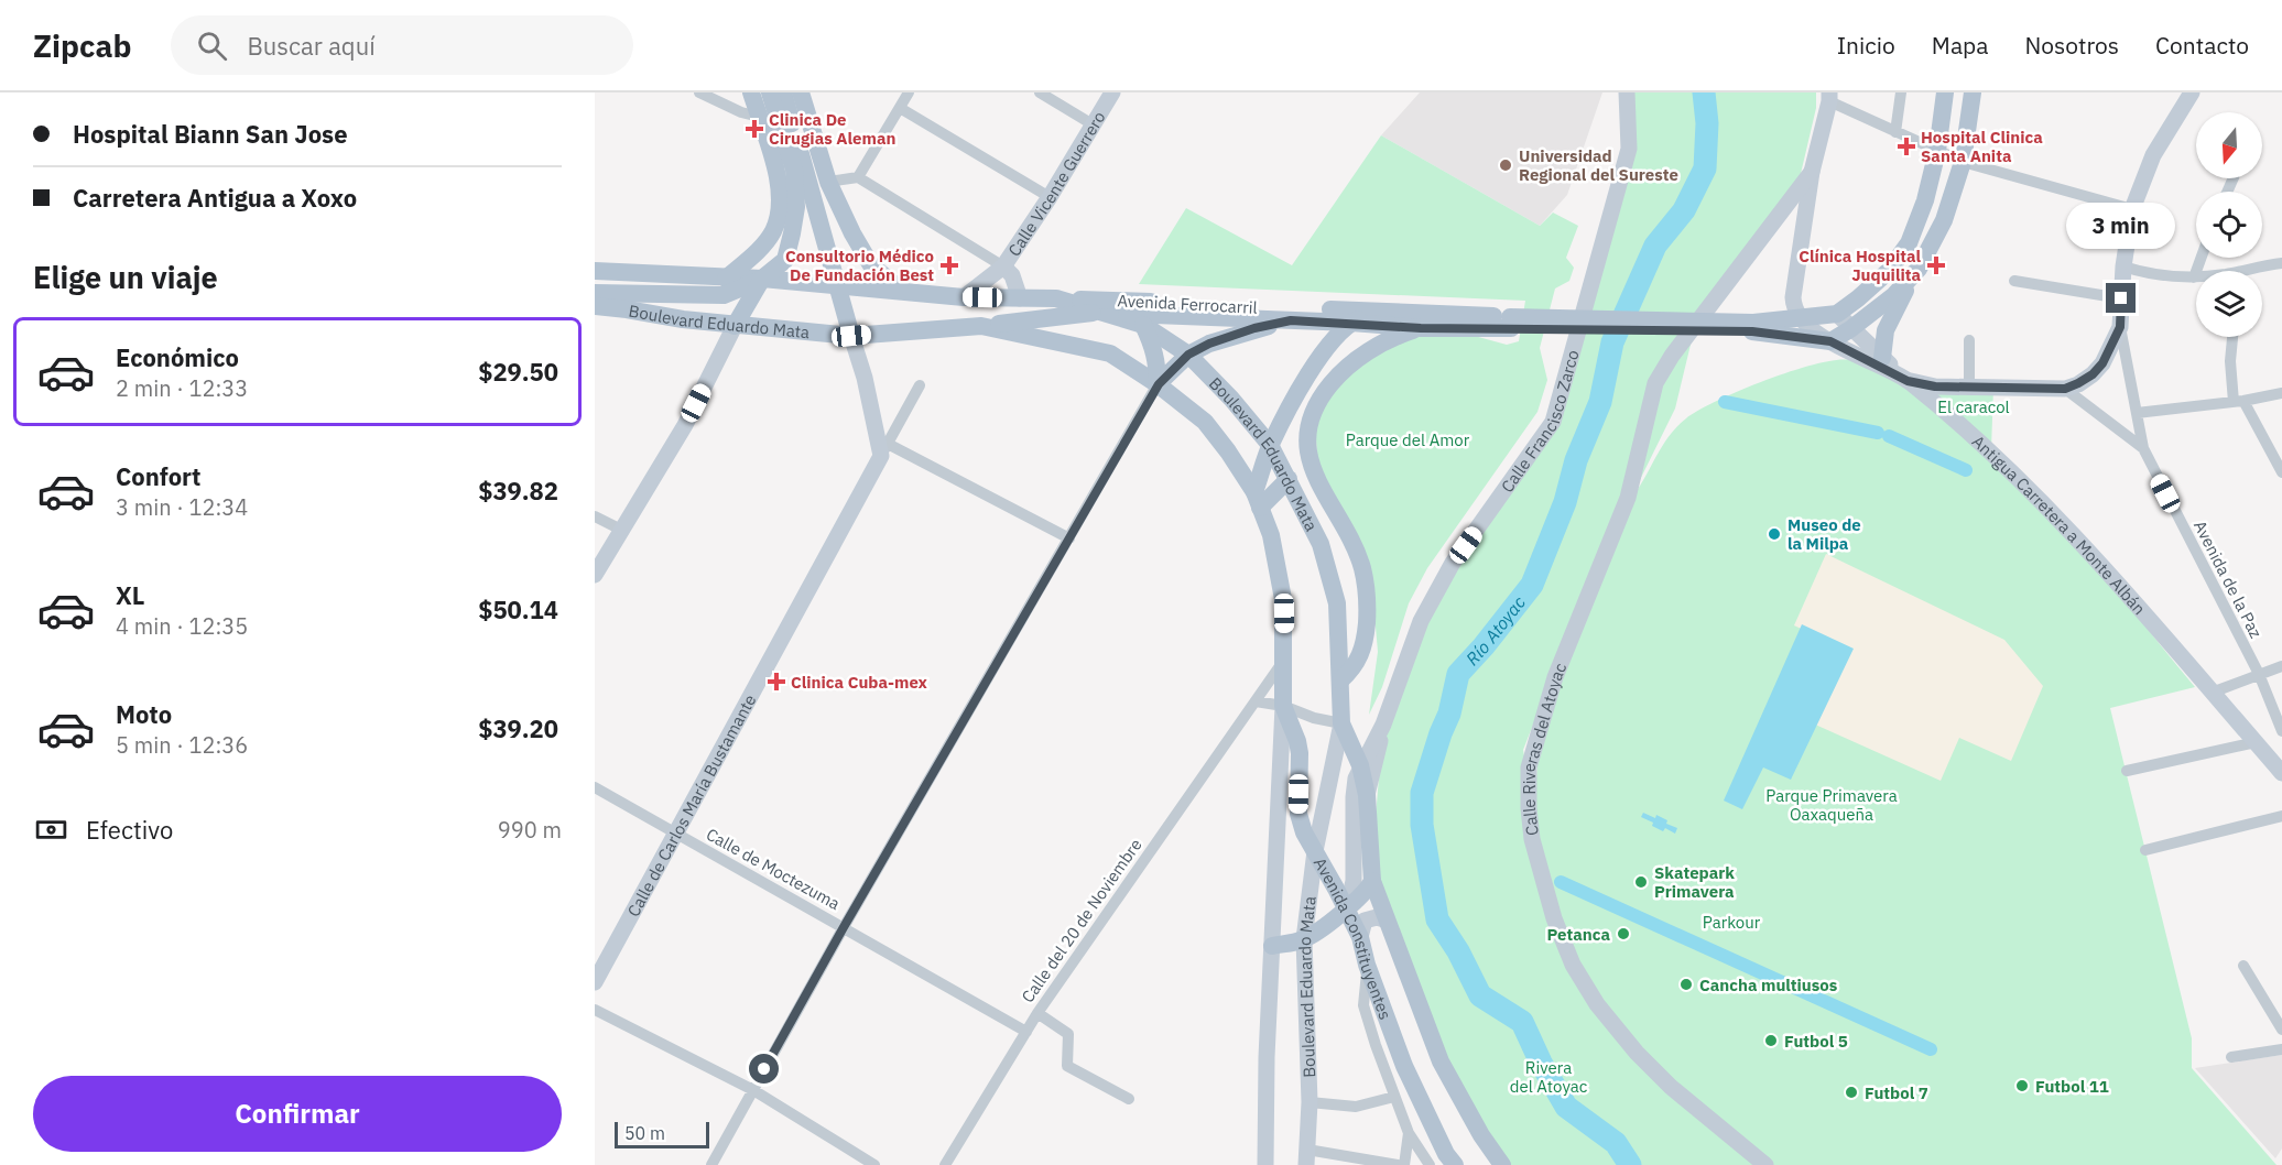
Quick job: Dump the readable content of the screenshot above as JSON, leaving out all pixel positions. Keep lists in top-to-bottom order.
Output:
{
  "streets": {
    "main road": ["Avenida Ferrocarril", "Boulevard Eduardo Mata", "Avenida Constituyentes"],
    "street": [
      "Calle Vicente Guerrero",
      "Calle Francisco Zarco",
      "Antigua Carretera a Monte Albán",
      "Avenida de la Paz",
      "Calle Riveras del Atoyac",
      "Calle de Carlos María Bustamante",
      "Calle de Moctezuma",
      "Calle del 20 de Noviembre"
    ]
  },
  "crossings": [
    ["Calle Vicente Guerrero", "Boulevard Eduardo Mata"],
    ["Avenida Ferrocarril", "Boulevard Eduardo Mata"],
    ["Boulevard Eduardo Mata", "Calle del 20 de Noviembre"],
    ["Boulevard Eduardo Mata", "Avenida Constituyentes"],
    ["Calle Francisco Zarco", "Avenida Constituyentes"],
    ["Calle de Carlos María Bustamante", "Calle de Moctezuma"],
    ["Calle de Moctezuma", "Calle del 20 de Noviembre"]
  ],
  "water": ["Río Atoyac"],
  "parks": [
    "El caracol",
    "Parque del Amor",
    "Parque Primavera Oaxaqueña",
    "Parkour",
    "Rivera del Atoyac"
  ],
  "places": {
    "health": [
      "Clinica De Cirugias Aleman",
      "Hospital Clinica Santa Anita",
      "Consultorio Médico De Fundación Best",
      "Clínica Hospital Juquilita",
      "Clinica Cuba-mex"
    ],
    "other": [
      "Universidad Regional del Sureste",
      "Museo de la Milpa",
      "Skatepark Primavera",
      "Petanca",
      "Cancha multiusos",
      "Futbol 5",
      "Futbol 11",
      "Futbol 7"
    ]
  },
  "scale_bar": "50 m",
  "north": "bottom",
  "page": {
    "header": "Zipcab",
    "search": "Buscar aquí",
    "nav": [
      "Inicio",
      "Mapa",
      "Nosotros",
      "Contacto"
    ],
    "banner": ["Hospital Biann San Jose", "Carretera Antigua a Xoxo"],
    "bubble": "3 min",
    "heading": "Elige un viaje",
    "list": [
      {
        "name": "Económico",
        "note": "2 min · 12:33",
        "value": "$29.50"
      },
      {
        "name": "Confort",
        "note": "3 min · 12:34",
        "value": "$39.82"
      },
      {
        "name": "XL",
        "note": "4 min · 12:35",
        "value": "$50.14"
      },
      {
        "name": "Moto",
        "note": "5 min · 12:36",
        "value": "$39.20"
      }
    ],
    "pay": ["Efectivo", "990 m"],
    "buttons": "Confirmar",
    "scale": "50 m"
  }
}
